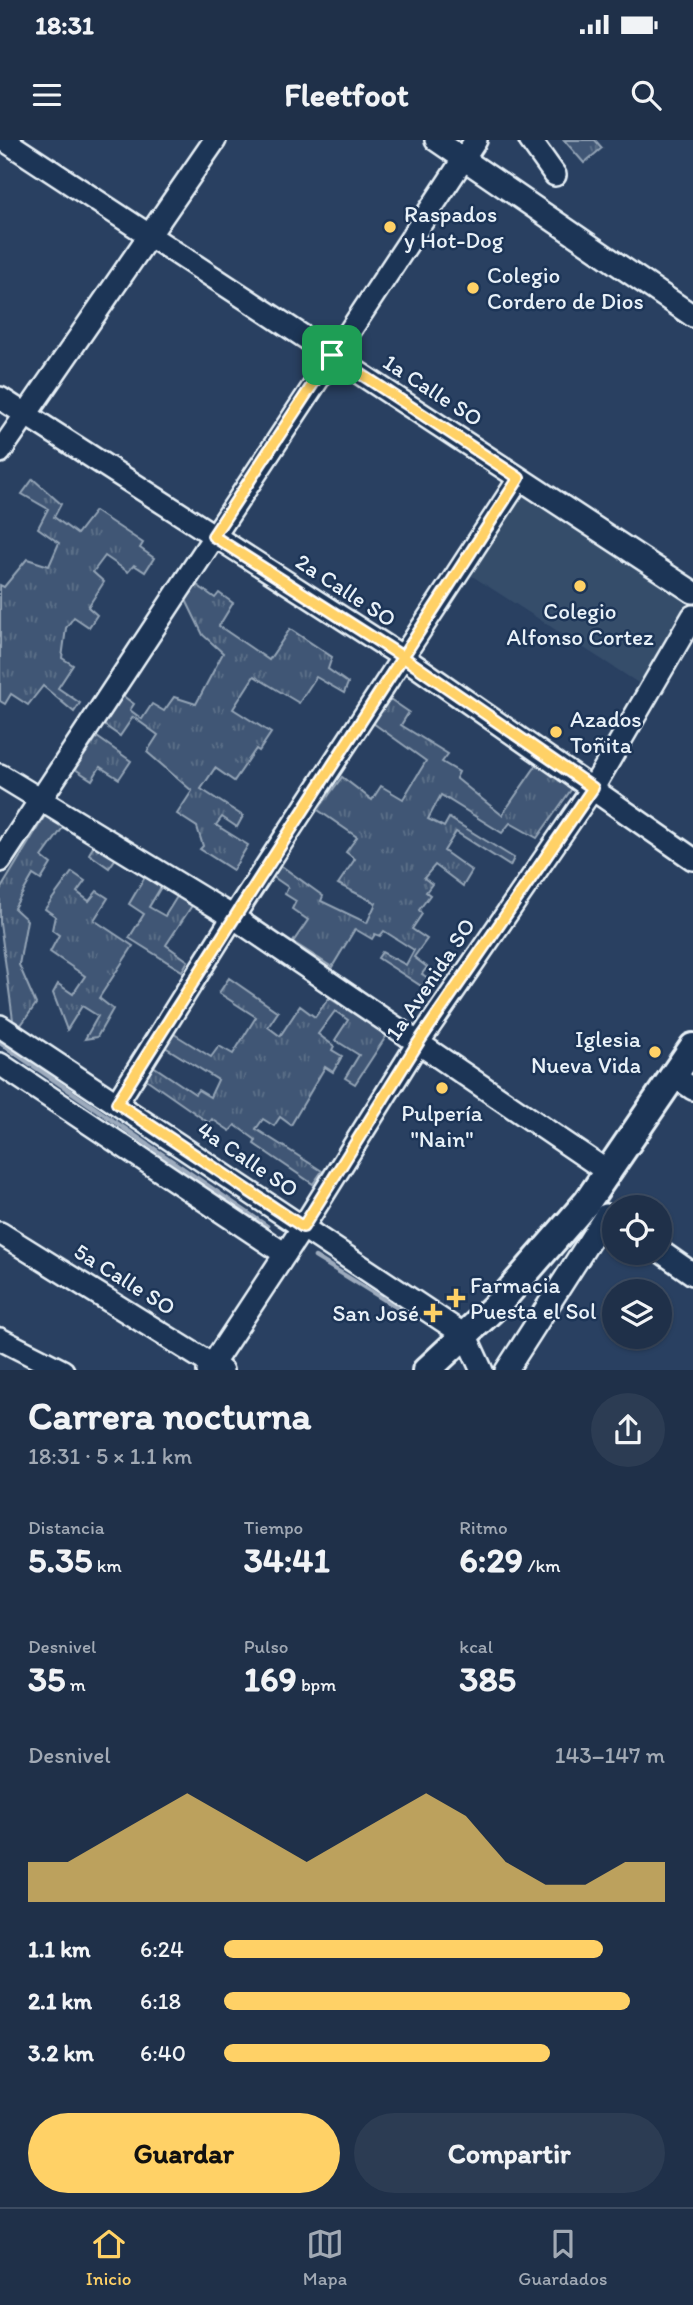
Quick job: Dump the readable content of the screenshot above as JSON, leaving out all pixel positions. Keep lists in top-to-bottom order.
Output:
{
  "streets": {
    "street": [
      "1a Calle SO",
      "2a Calle SO",
      "1a Avenida SO",
      "4a Calle SO",
      "5a Calle SO"
    ]
  },
  "crossings": [
    ["2a Calle SO", "1a Avenida SO"],
    ["1a Avenida SO", "4a Calle SO"],
    ["1a Avenida SO", "5a Calle SO"]
  ],
  "places": {
    "other": [
      "Raspados y Hot-Dog",
      "Colegio Cordero de Dios",
      "Colegio Alfonso Cortez",
      "Azados Toñita",
      "Iglesia Nueva Vida",
      "Pulpería \"Nain\""
    ],
    "health": ["Farmacia Puesta el Sol", "San José"]
  },
  "page": {
    "status": "18:31",
    "header": "Fleetfoot",
    "heading": ["Carrera nocturna", "18:31 · 5 × 1.1 km"],
    "stats": [
      ["Distancia", "5.35 km"],
      ["Tiempo", "34:41"],
      ["Ritmo", "6:29 /km"],
      ["Desnivel", "35 m"],
      ["Pulso", "169 bpm"],
      ["kcal", "385"]
    ],
    "chart": ["Desnivel", "143–147 m"],
    "list": [
      {
        "name": "1.1 km",
        "note": "6:24"
      },
      {
        "name": "2.1 km",
        "note": "6:18"
      },
      {
        "name": "3.2 km",
        "note": "6:40"
      }
    ],
    "buttons": ["Guardar", "Compartir"],
    "tabs": ["Inicio", "Mapa", "Guardados"]
  }
}
